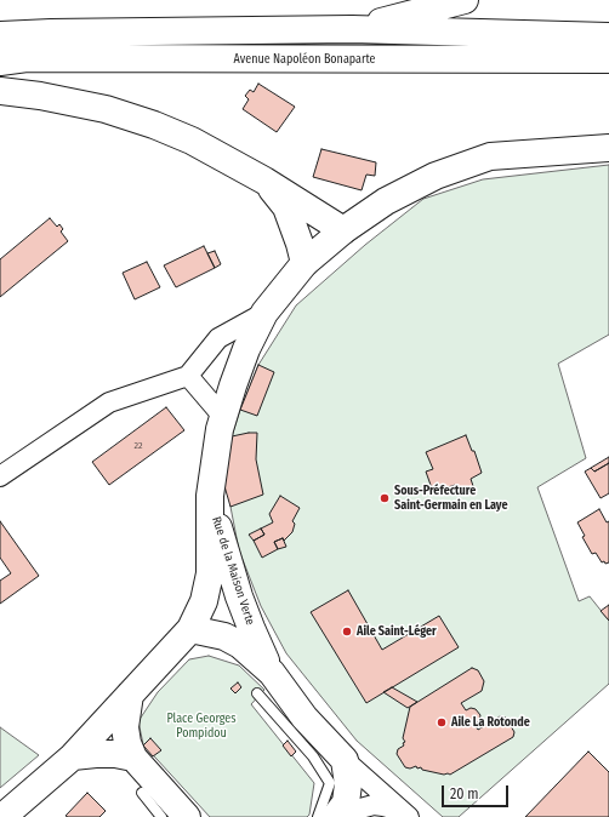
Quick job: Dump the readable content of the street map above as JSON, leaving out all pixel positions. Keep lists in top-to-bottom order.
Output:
{
  "streets": {
    "main road": ["Avenue Napoléon Bonaparte", "Rue de la Maison Verte"]
  },
  "parks": ["Place Georges Pompidou"],
  "places": ["Sous-Préfecture Saint-Germain en Laye", "Aile Saint-Léger", "Aile La Rotonde"],
  "house_numbers": ["22"],
  "scale_bar": "20 m"
}
